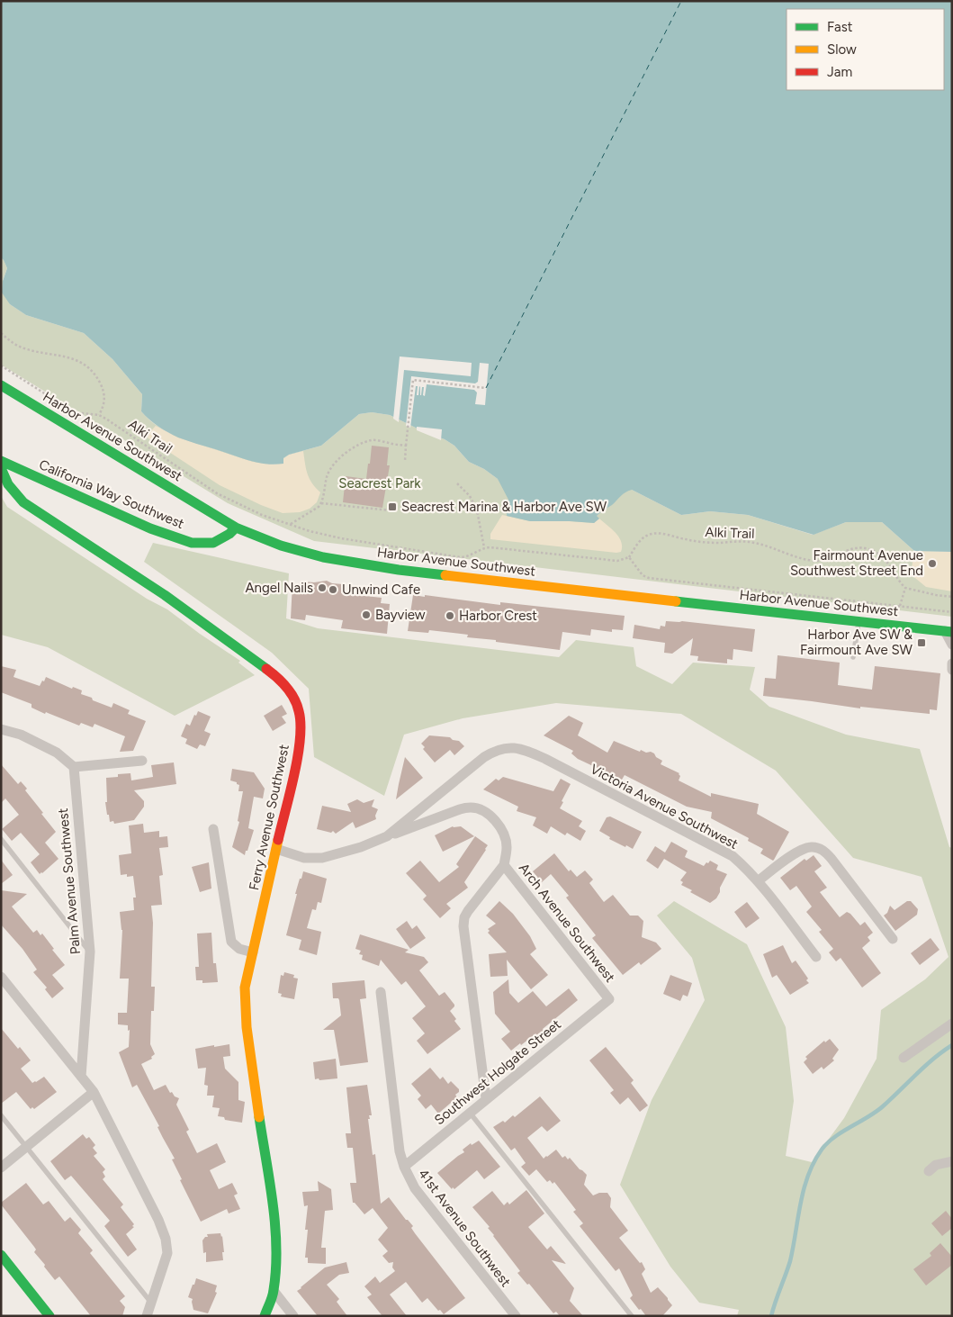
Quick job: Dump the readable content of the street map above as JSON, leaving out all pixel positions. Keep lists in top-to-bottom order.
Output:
{
  "streets": {
    "main road": ["Harbor Avenue Southwest", "California Way Southwest", "Ferry Avenue Southwest"],
    "street": [
      "Victoria Avenue Southwest",
      "Palm Avenue Southwest",
      "Arch Avenue Southwest",
      "Southwest Holgate Street",
      "41st Avenue Southwest"
    ],
    "path": ["Alki Trail"]
  },
  "crossings": [
    ["Harbor Avenue Southwest", "California Way Southwest"],
    ["Victoria Avenue Southwest", "Arch Avenue Southwest"],
    ["Arch Avenue Southwest", "Southwest Holgate Street"],
    ["Southwest Holgate Street", "41st Avenue Southwest"]
  ],
  "parks": ["Seacrest Park"],
  "places": {
    "transit": ["Seacrest Marina & Harbor Ave SW", "Harbor Ave SW & Fairmount Ave SW"],
    "other": [
      "Fairmount Avenue Southwest Street End",
      "Angel Nails",
      "Unwind Cafe",
      "Bayview",
      "Harbor Crest"
    ]
  },
  "legend": ["Fast", "Slow", "Jam"]
}
